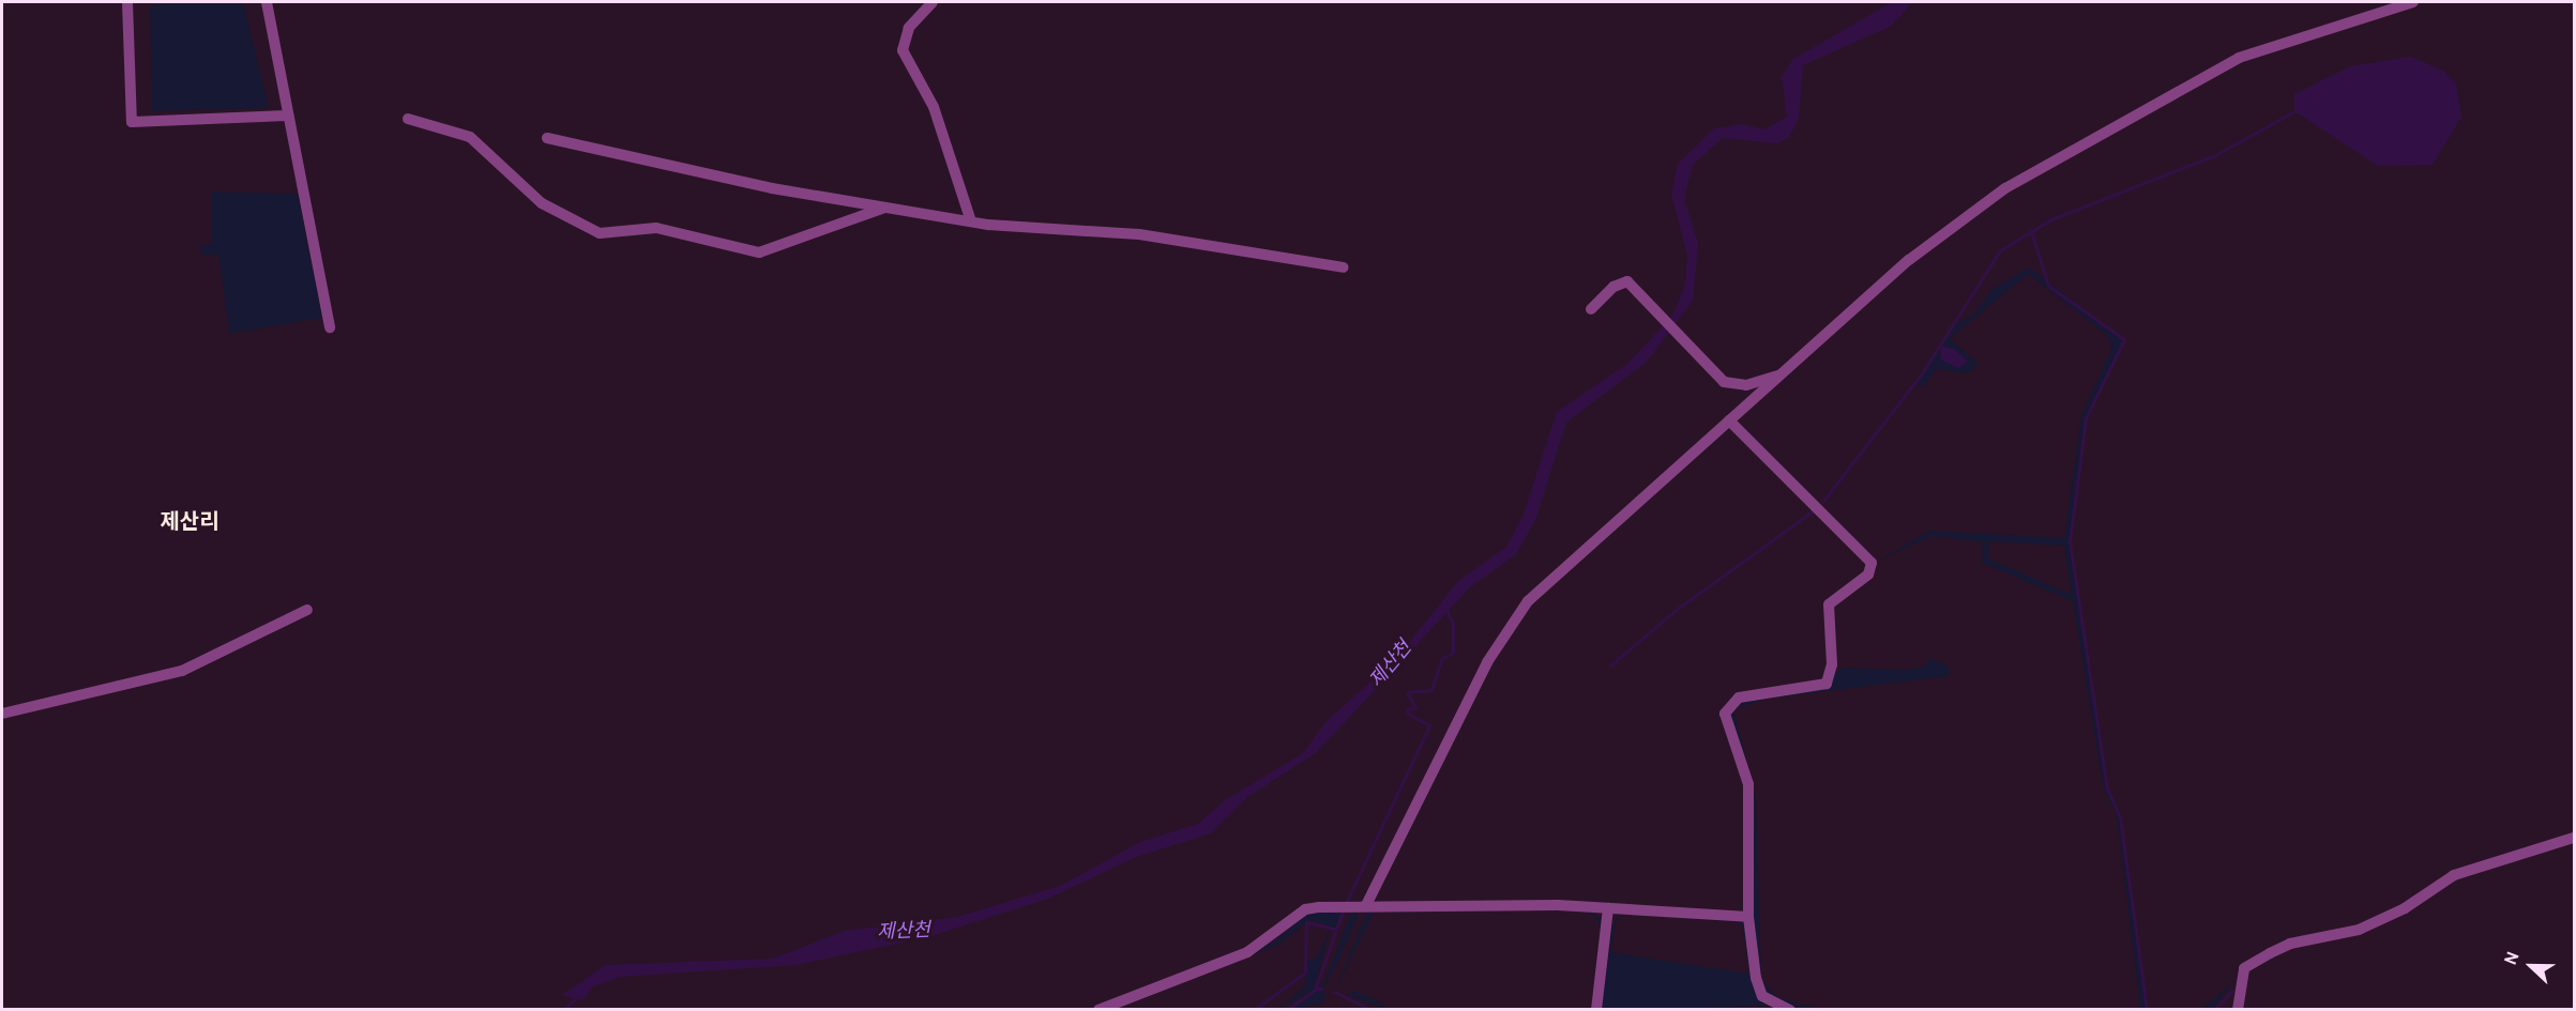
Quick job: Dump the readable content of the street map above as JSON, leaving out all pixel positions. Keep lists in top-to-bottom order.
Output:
{
  "districts": ["제산리"],
  "water": ["제산천"],
  "north": "left"
}
